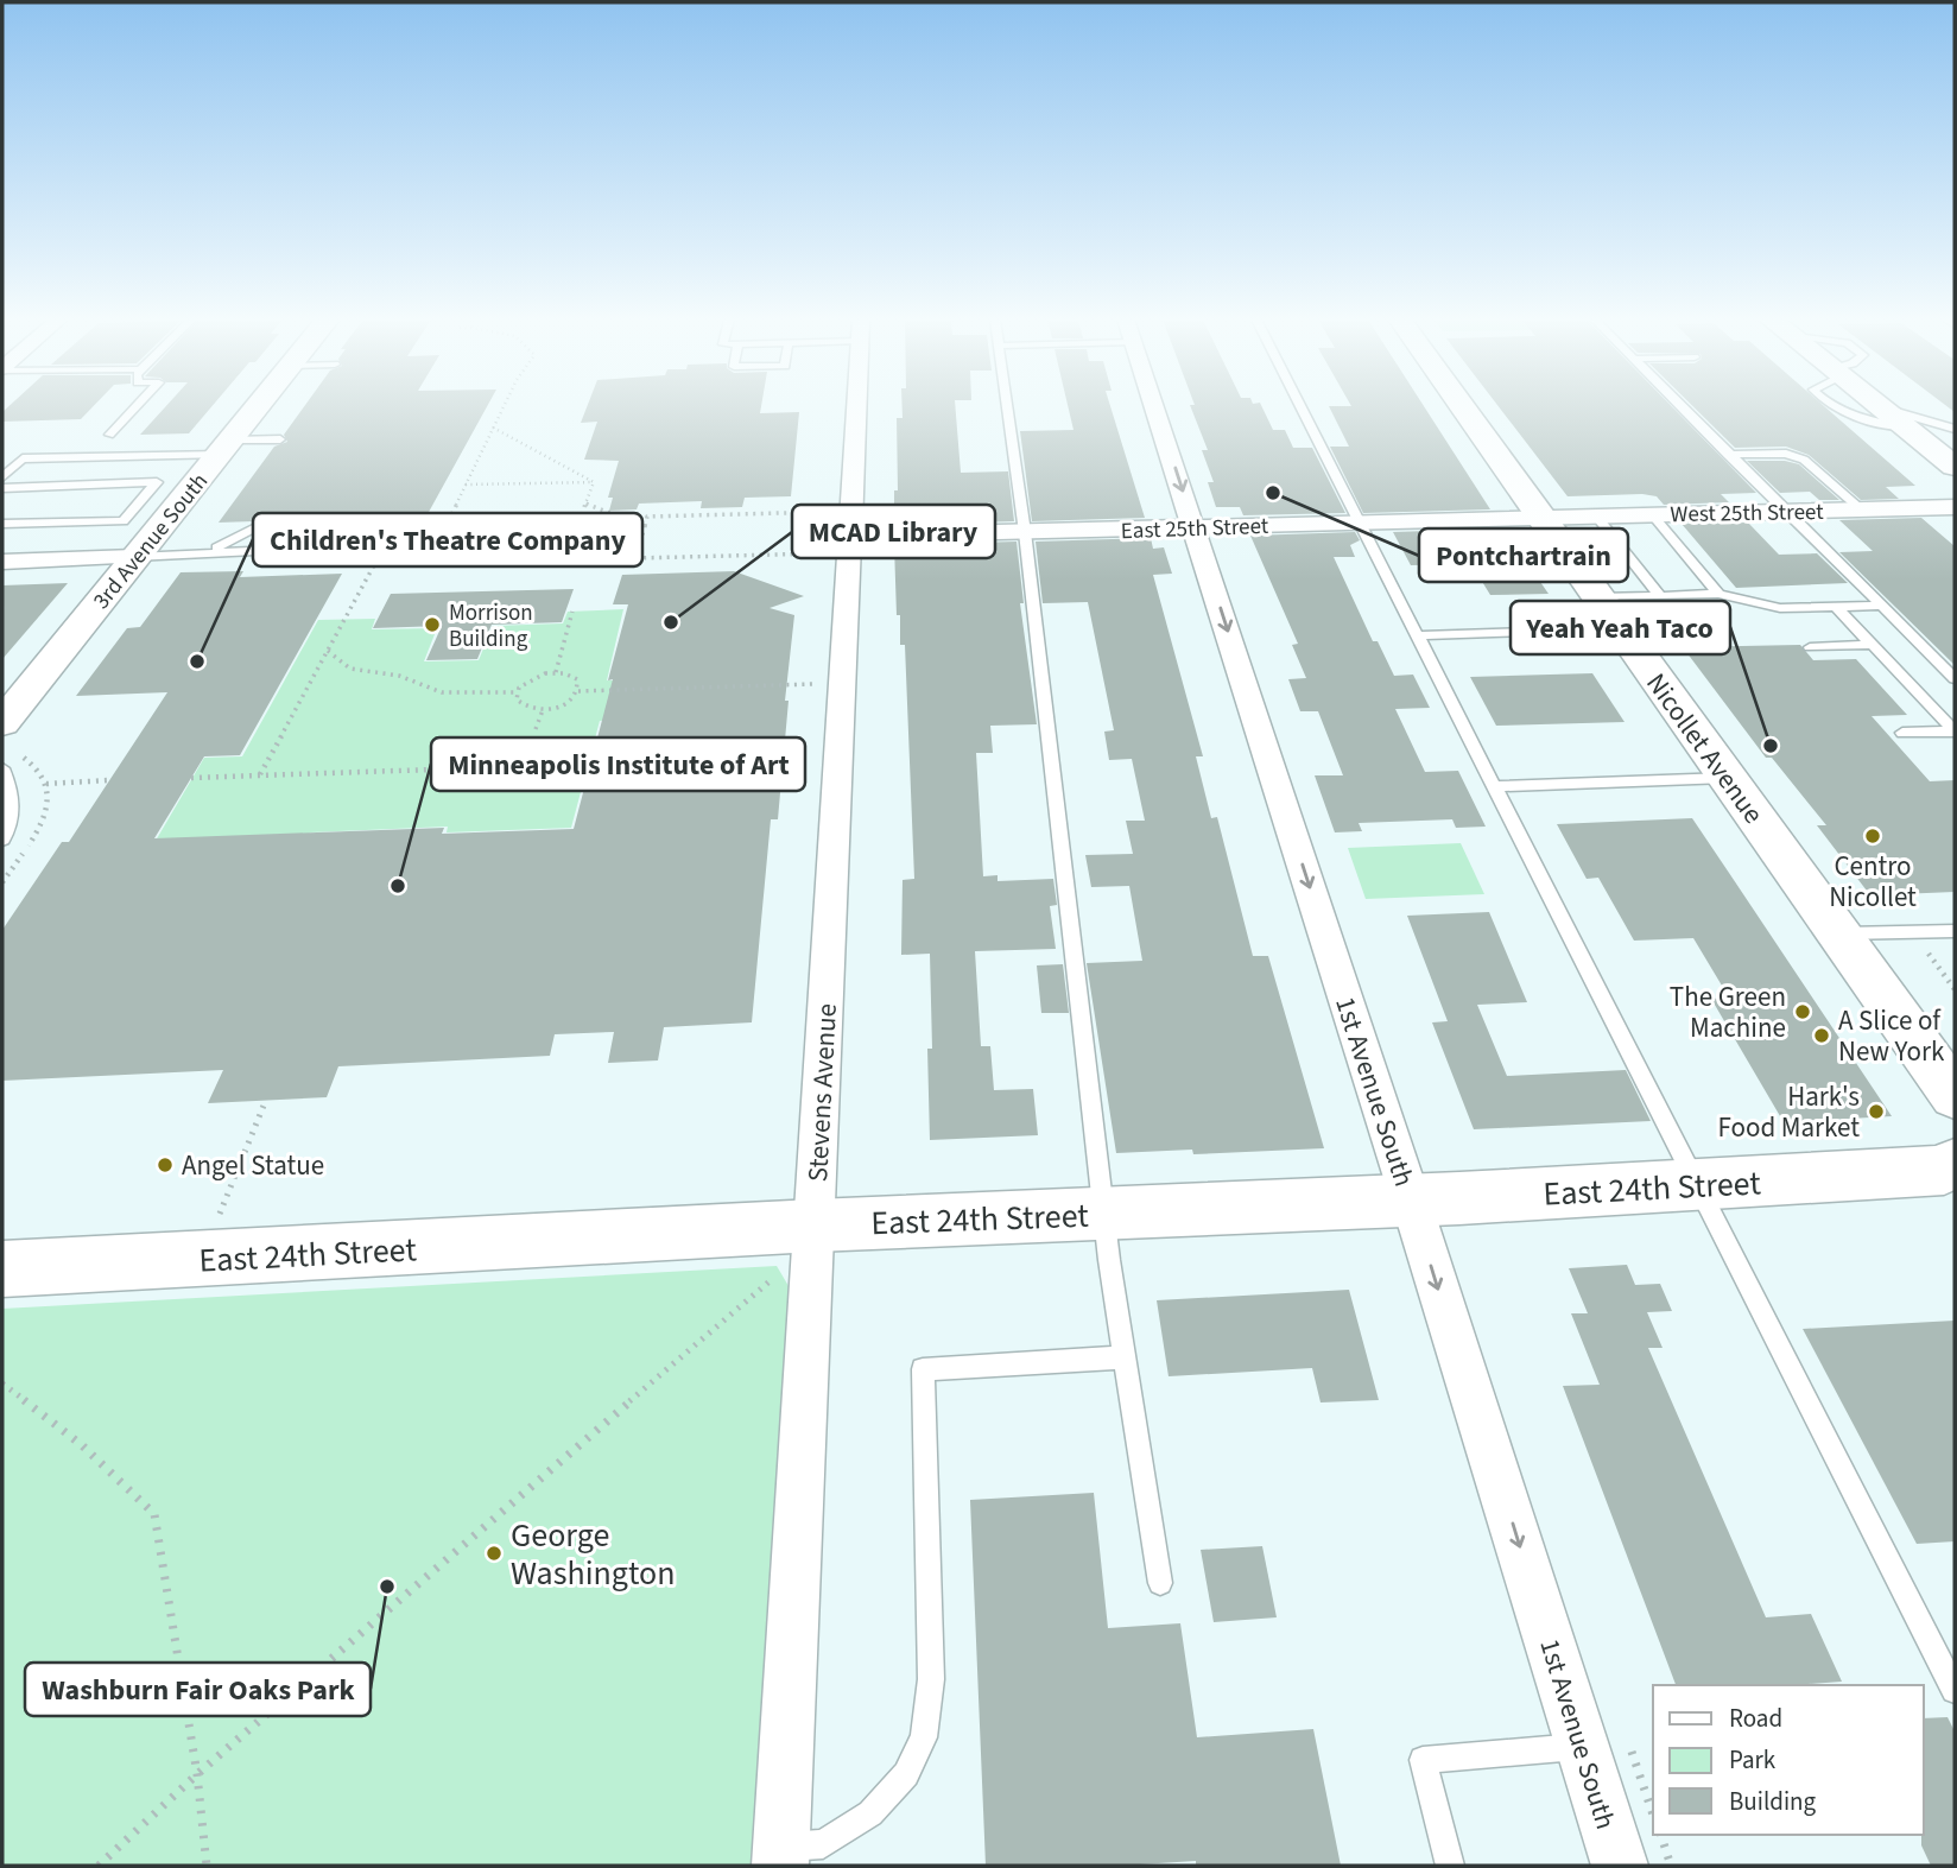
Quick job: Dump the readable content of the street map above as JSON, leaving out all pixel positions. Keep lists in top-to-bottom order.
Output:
{
  "streets": {
    "street": [
      "West 25th Street",
      "East 25th Street",
      "3rd Avenue South",
      "Nicollet Avenue",
      "1st Avenue South",
      "Stevens Avenue",
      "East 24th Street"
    ]
  },
  "crossings": [
    ["West 25th Street", "East 25th Street"],
    ["West 25th Street", "Nicollet Avenue"],
    ["East 25th Street", "Nicollet Avenue"],
    ["East 25th Street", "1st Avenue South"],
    ["East 25th Street", "Stevens Avenue"],
    ["1st Avenue South", "East 24th Street"],
    ["Stevens Avenue", "East 24th Street"]
  ],
  "one_way": ["1st Avenue South"],
  "places": [
    "Pontchartrain",
    "MCAD Library",
    "Morrison Building",
    "Children's Theatre Company",
    "Yeah Yeah Taco",
    "Centro Nicollet",
    "Minneapolis Institute of Art",
    "The Green Machine",
    "A Slice of New York",
    "Hark's Food Market",
    "Angel Statue",
    "George Washington",
    "Washburn Fair Oaks Park"
  ],
  "legend": ["Road", "Park", "Building"]
}
